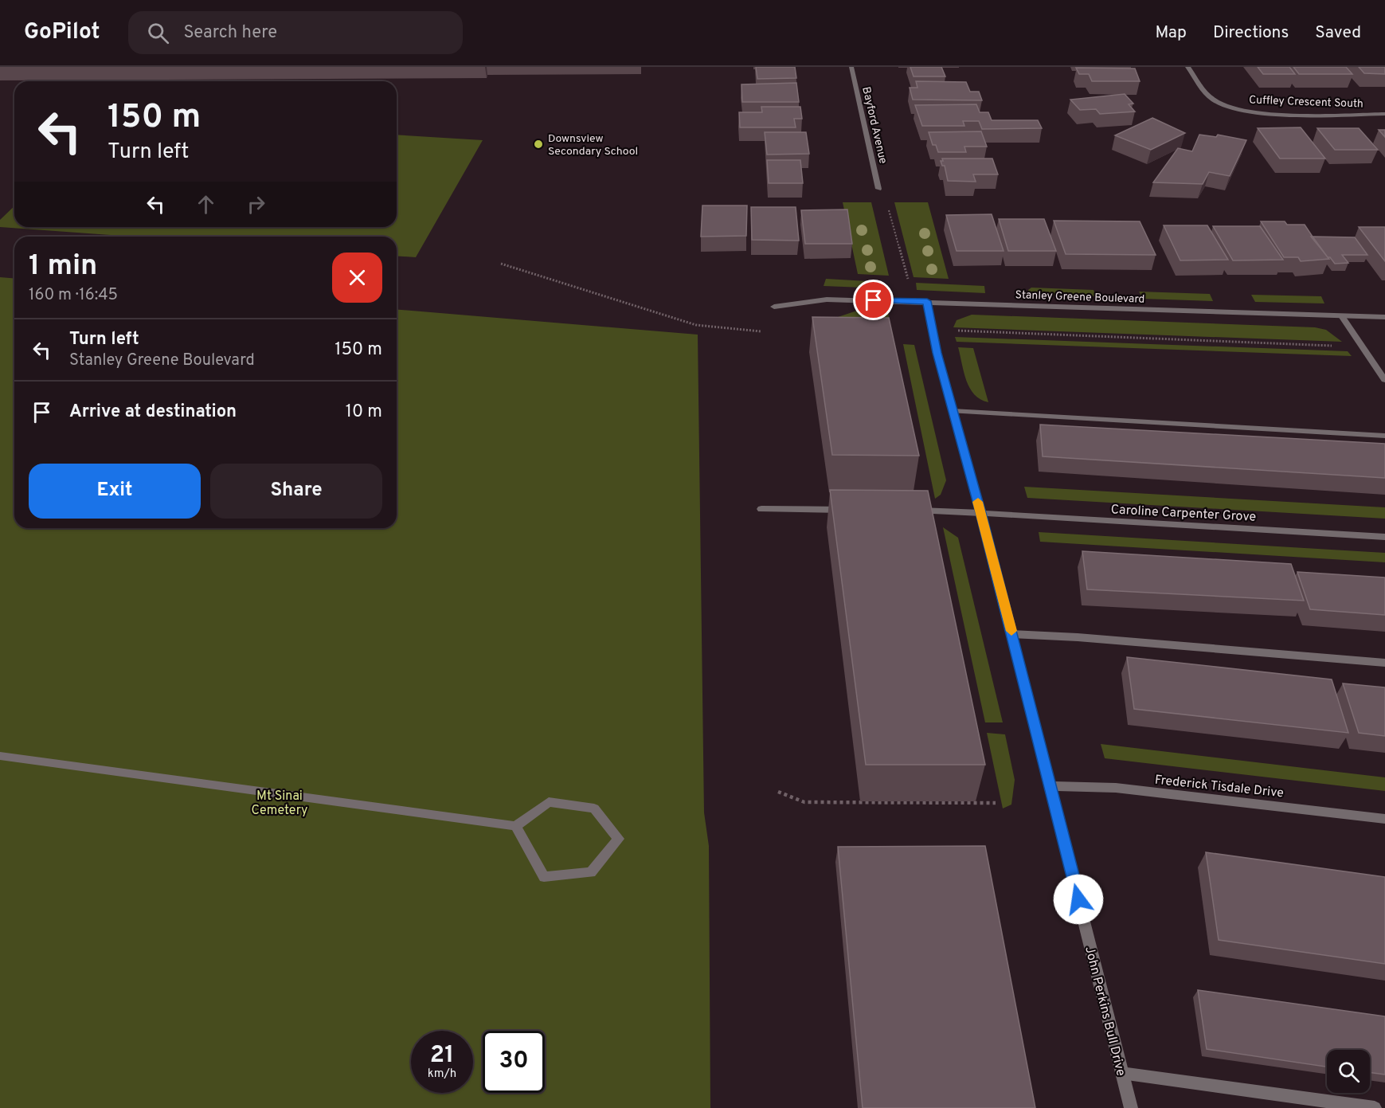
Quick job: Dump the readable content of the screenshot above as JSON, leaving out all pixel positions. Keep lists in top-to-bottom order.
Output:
{
  "streets": {
    "street": [
      "Cuffley Crescent South",
      "Bayford Avenue",
      "Stanley Greene Boulevard",
      "Caroline Carpenter Grove",
      "Frederick Tisdale Drive",
      "John Perkins Bull Drive"
    ]
  },
  "crossings": [
    ["Stanley Greene Boulevard", "John Perkins Bull Drive"],
    ["Caroline Carpenter Grove", "John Perkins Bull Drive"],
    ["Frederick Tisdale Drive", "John Perkins Bull Drive"]
  ],
  "parks": ["Mt Sinai Cemetery"],
  "places": ["Downsview Secondary School"],
  "page": {
    "header": "GoPilot",
    "search": "Search here",
    "nav": ["Map", "Directions", "Saved"],
    "turn": ["150 m", "Turn left"],
    "heading": ["1 min", "160 m · 16:45"],
    "list": [
      {
        "name": "Turn left",
        "note": "Stanley Greene Boulevard",
        "value": "150 m"
      },
      {
        "name": "Arrive at destination",
        "value": "10 m"
      }
    ],
    "buttons": ["Exit", "Share"],
    "speed": "21 km/h",
    "limit": "30"
  }
}
